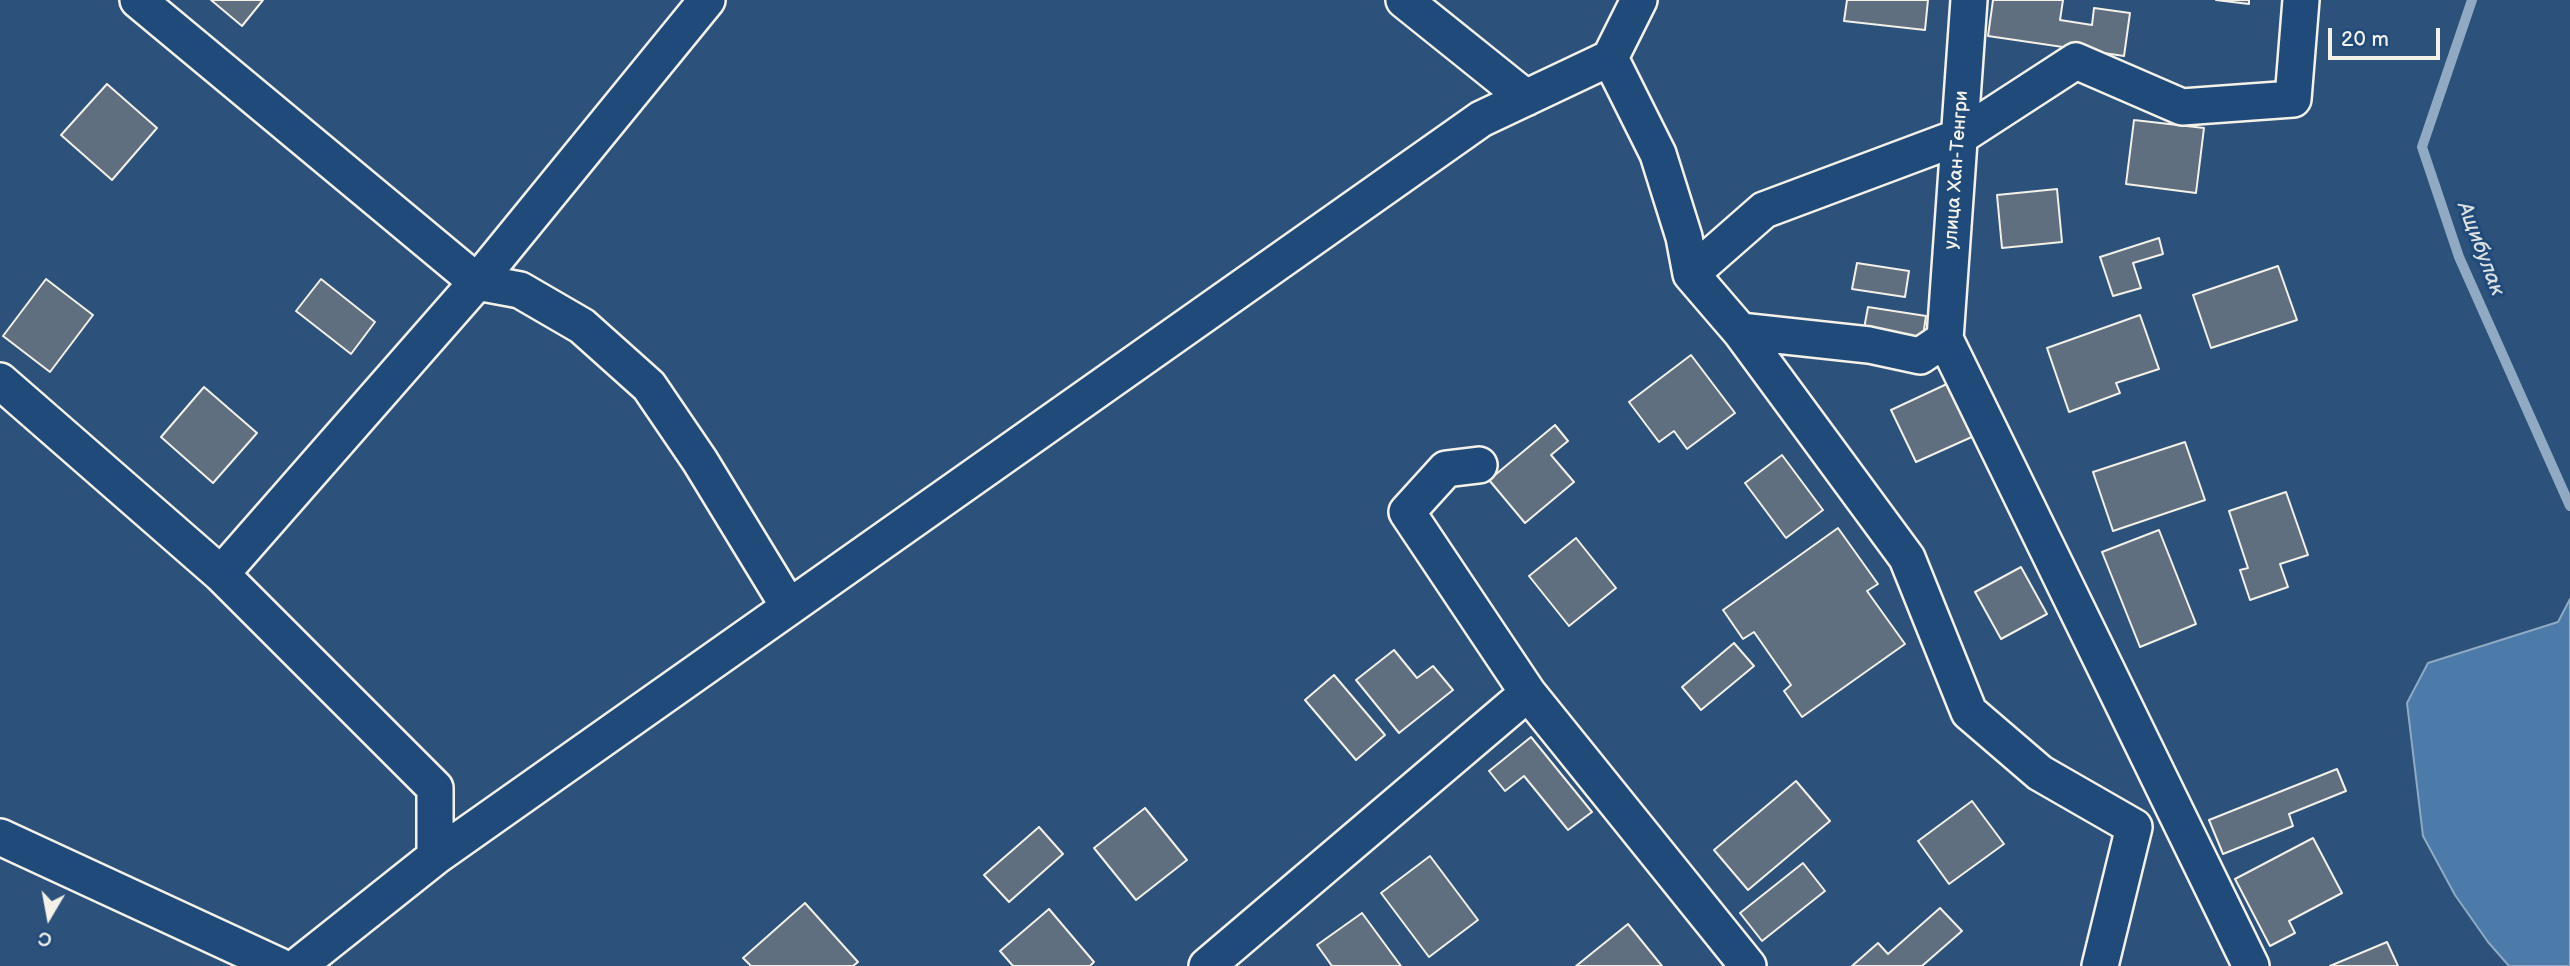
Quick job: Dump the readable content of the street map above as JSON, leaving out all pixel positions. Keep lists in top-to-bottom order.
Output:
{
  "streets": {
    "street": ["улица Хан-Тенгри"]
  },
  "water": ["Ащибулак"],
  "scale_bar": "20 m",
  "north": "bottom"
}
